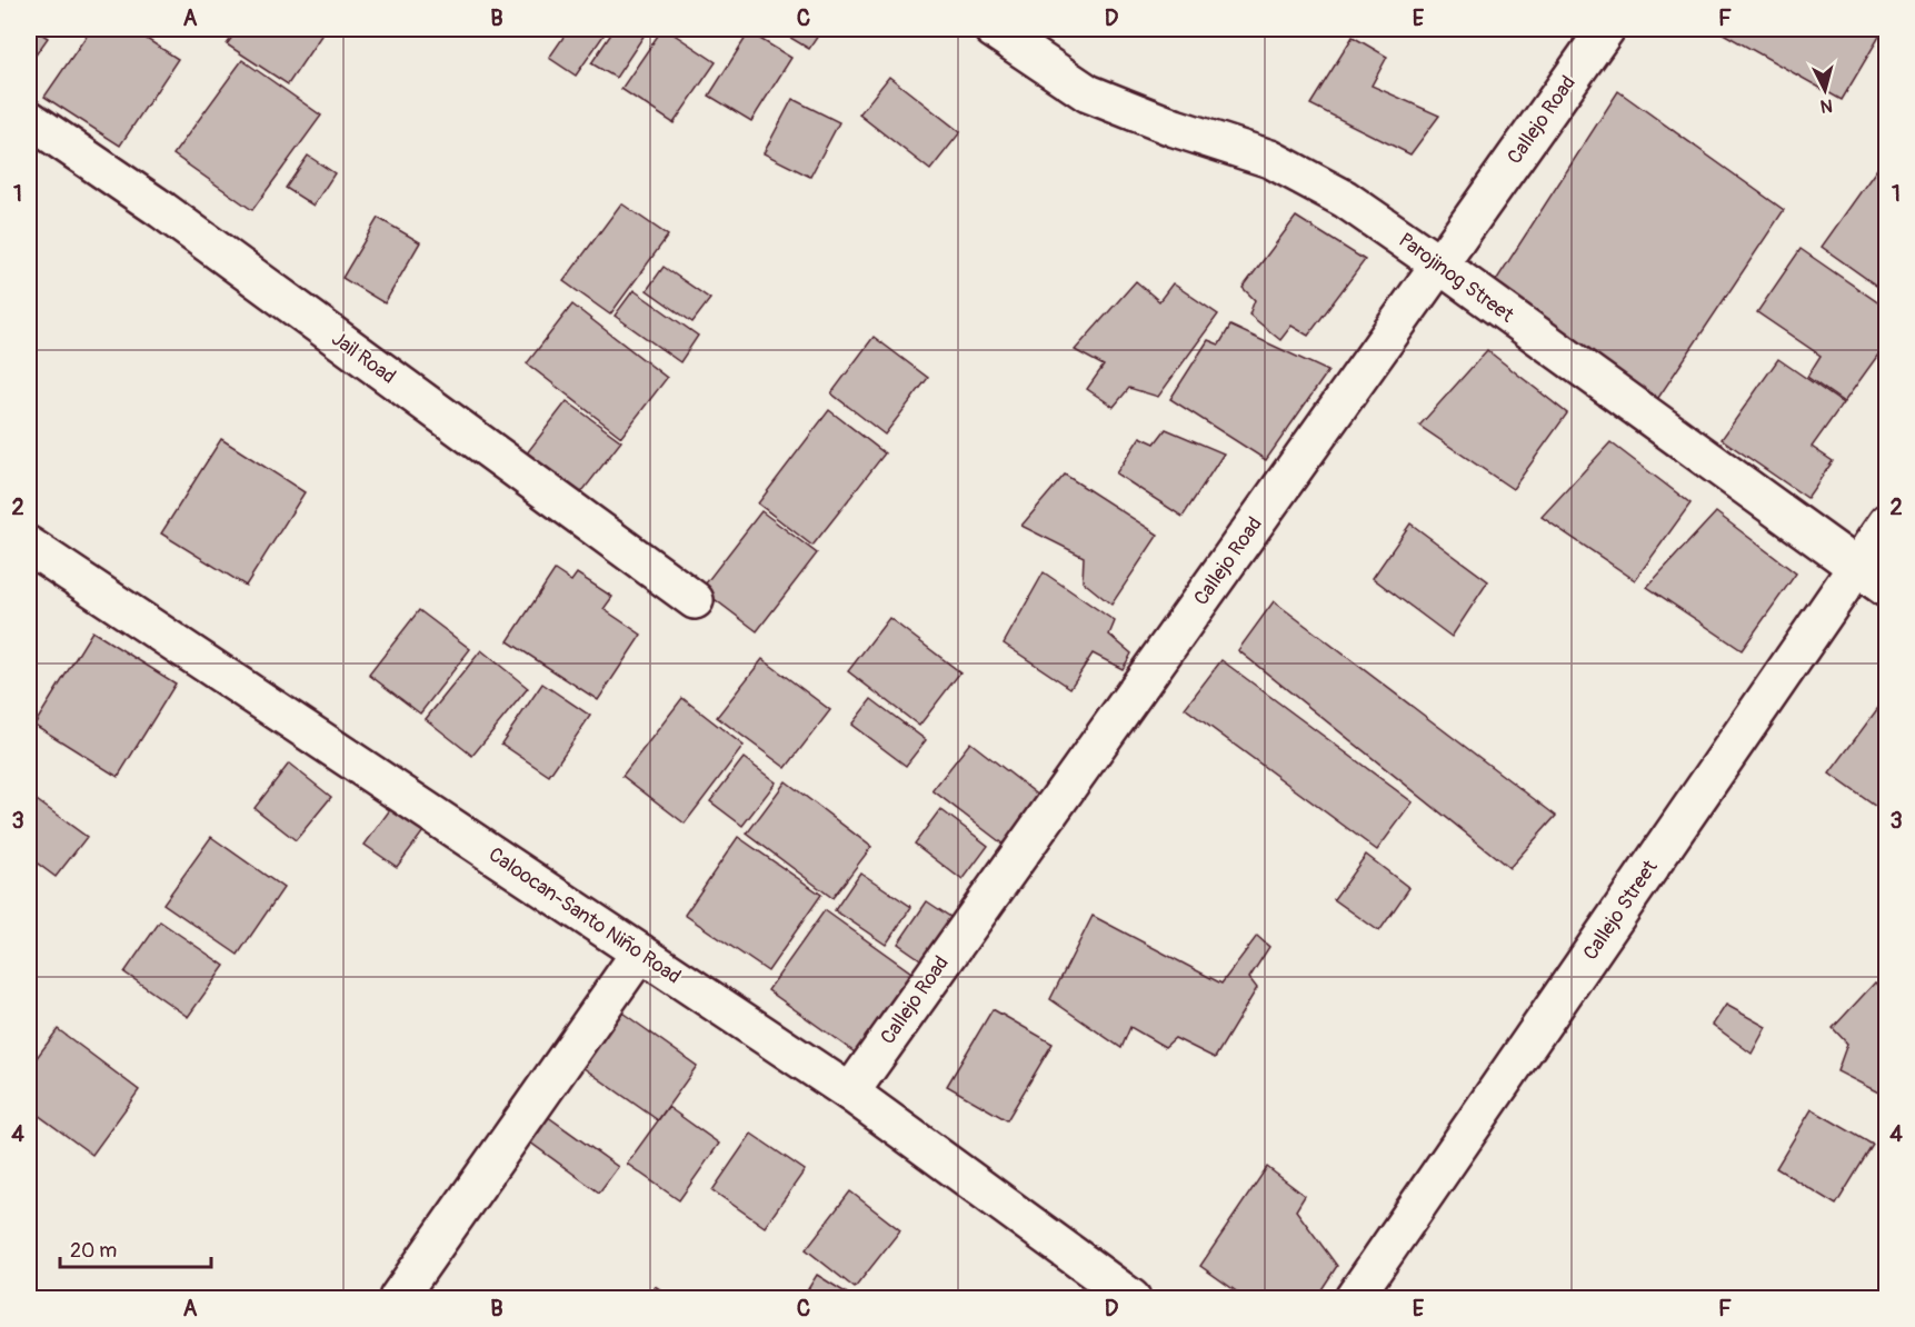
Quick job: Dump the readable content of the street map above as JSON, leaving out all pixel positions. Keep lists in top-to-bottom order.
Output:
{
  "streets": {
    "street": [
      "Callejo Road",
      "Parojinog Street",
      "Jail Road",
      "Callejo Street",
      "Caloocan-Santo Niño Road"
    ]
  },
  "crossings": [
    ["Callejo Road", "Parojinog Street"],
    ["Callejo Road", "Caloocan-Santo Niño Road"],
    ["Parojinog Street", "Callejo Street"]
  ],
  "scale_bar": "20 m",
  "north": "bottom",
  "grid": {
    "columns": [
      "A",
      "B",
      "C",
      "D",
      "E",
      "F"
    ],
    "rows": [
      "1",
      "2",
      "3",
      "4"
    ]
  }
}
